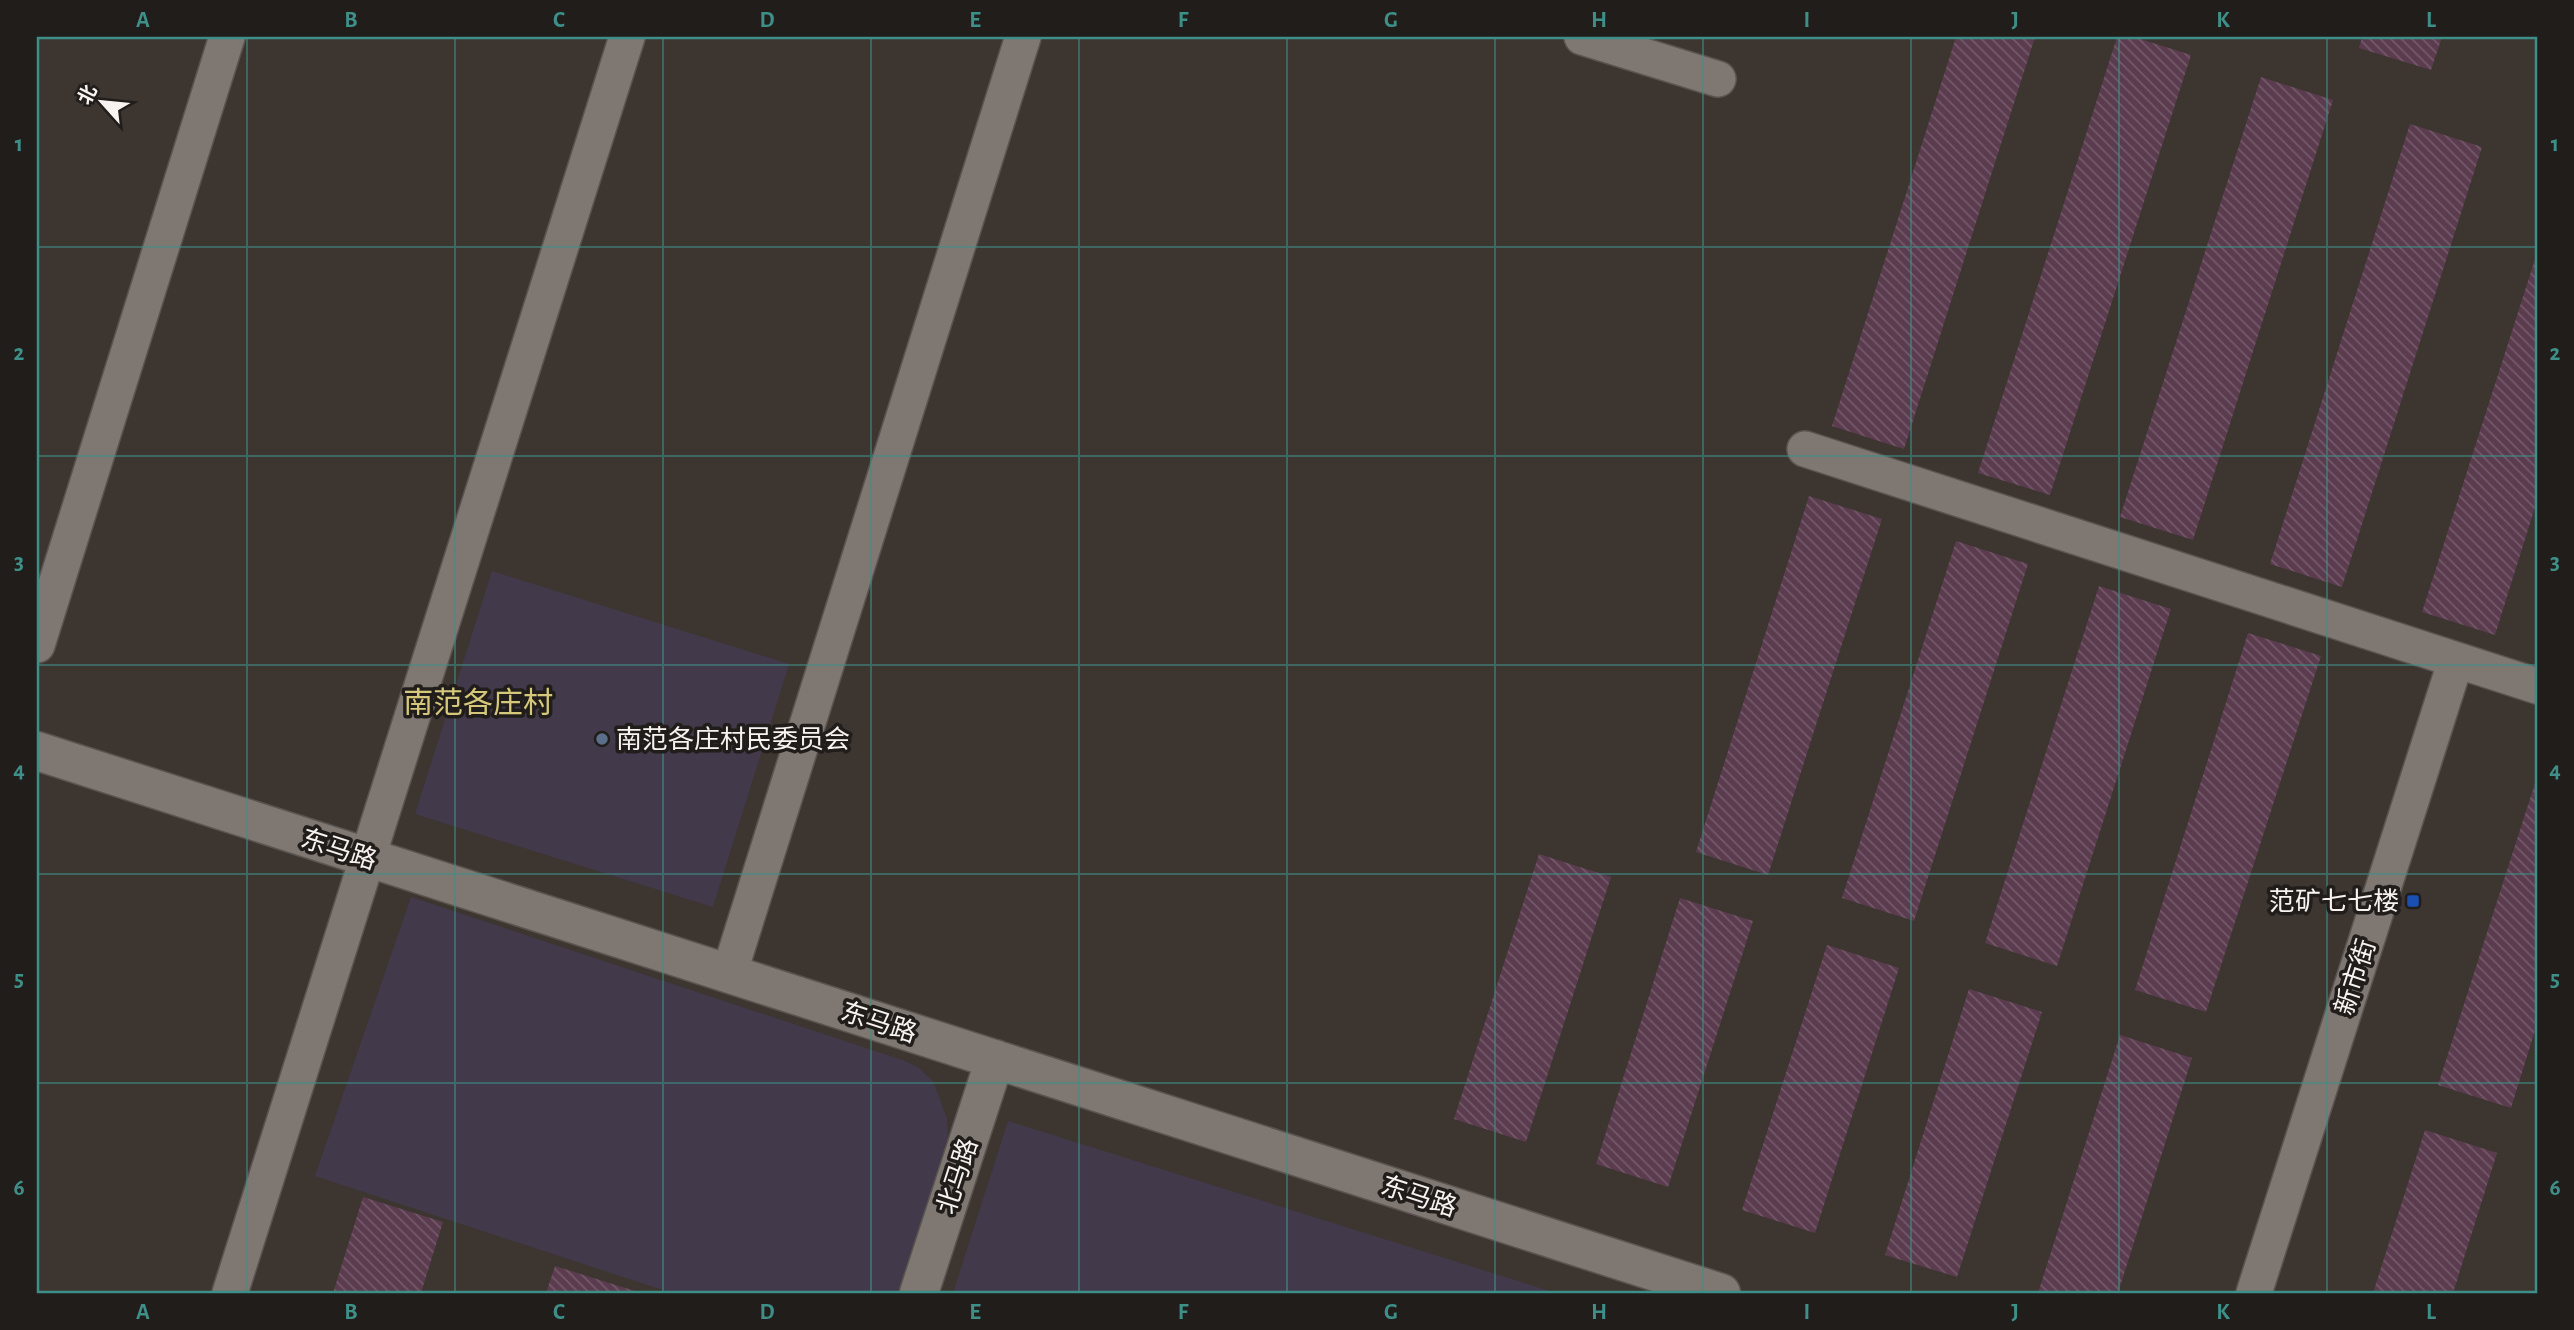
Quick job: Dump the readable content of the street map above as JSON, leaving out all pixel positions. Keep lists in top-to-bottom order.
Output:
{
  "streets": {
    "street": ["东马路", "新市街", "北马路"]
  },
  "crossings": [
    ["东马路", "北马路"]
  ],
  "districts": ["南范各庄村"],
  "places": {
    "other": ["南范各庄村民委员会"],
    "transit": ["范矿七七楼"]
  },
  "north": "top left",
  "grid": {
    "columns": [
      "A",
      "B",
      "C",
      "D",
      "E",
      "F",
      "G",
      "H",
      "I",
      "J",
      "K",
      "L"
    ],
    "rows": [
      "1",
      "2",
      "3",
      "4",
      "5",
      "6"
    ]
  }
}
